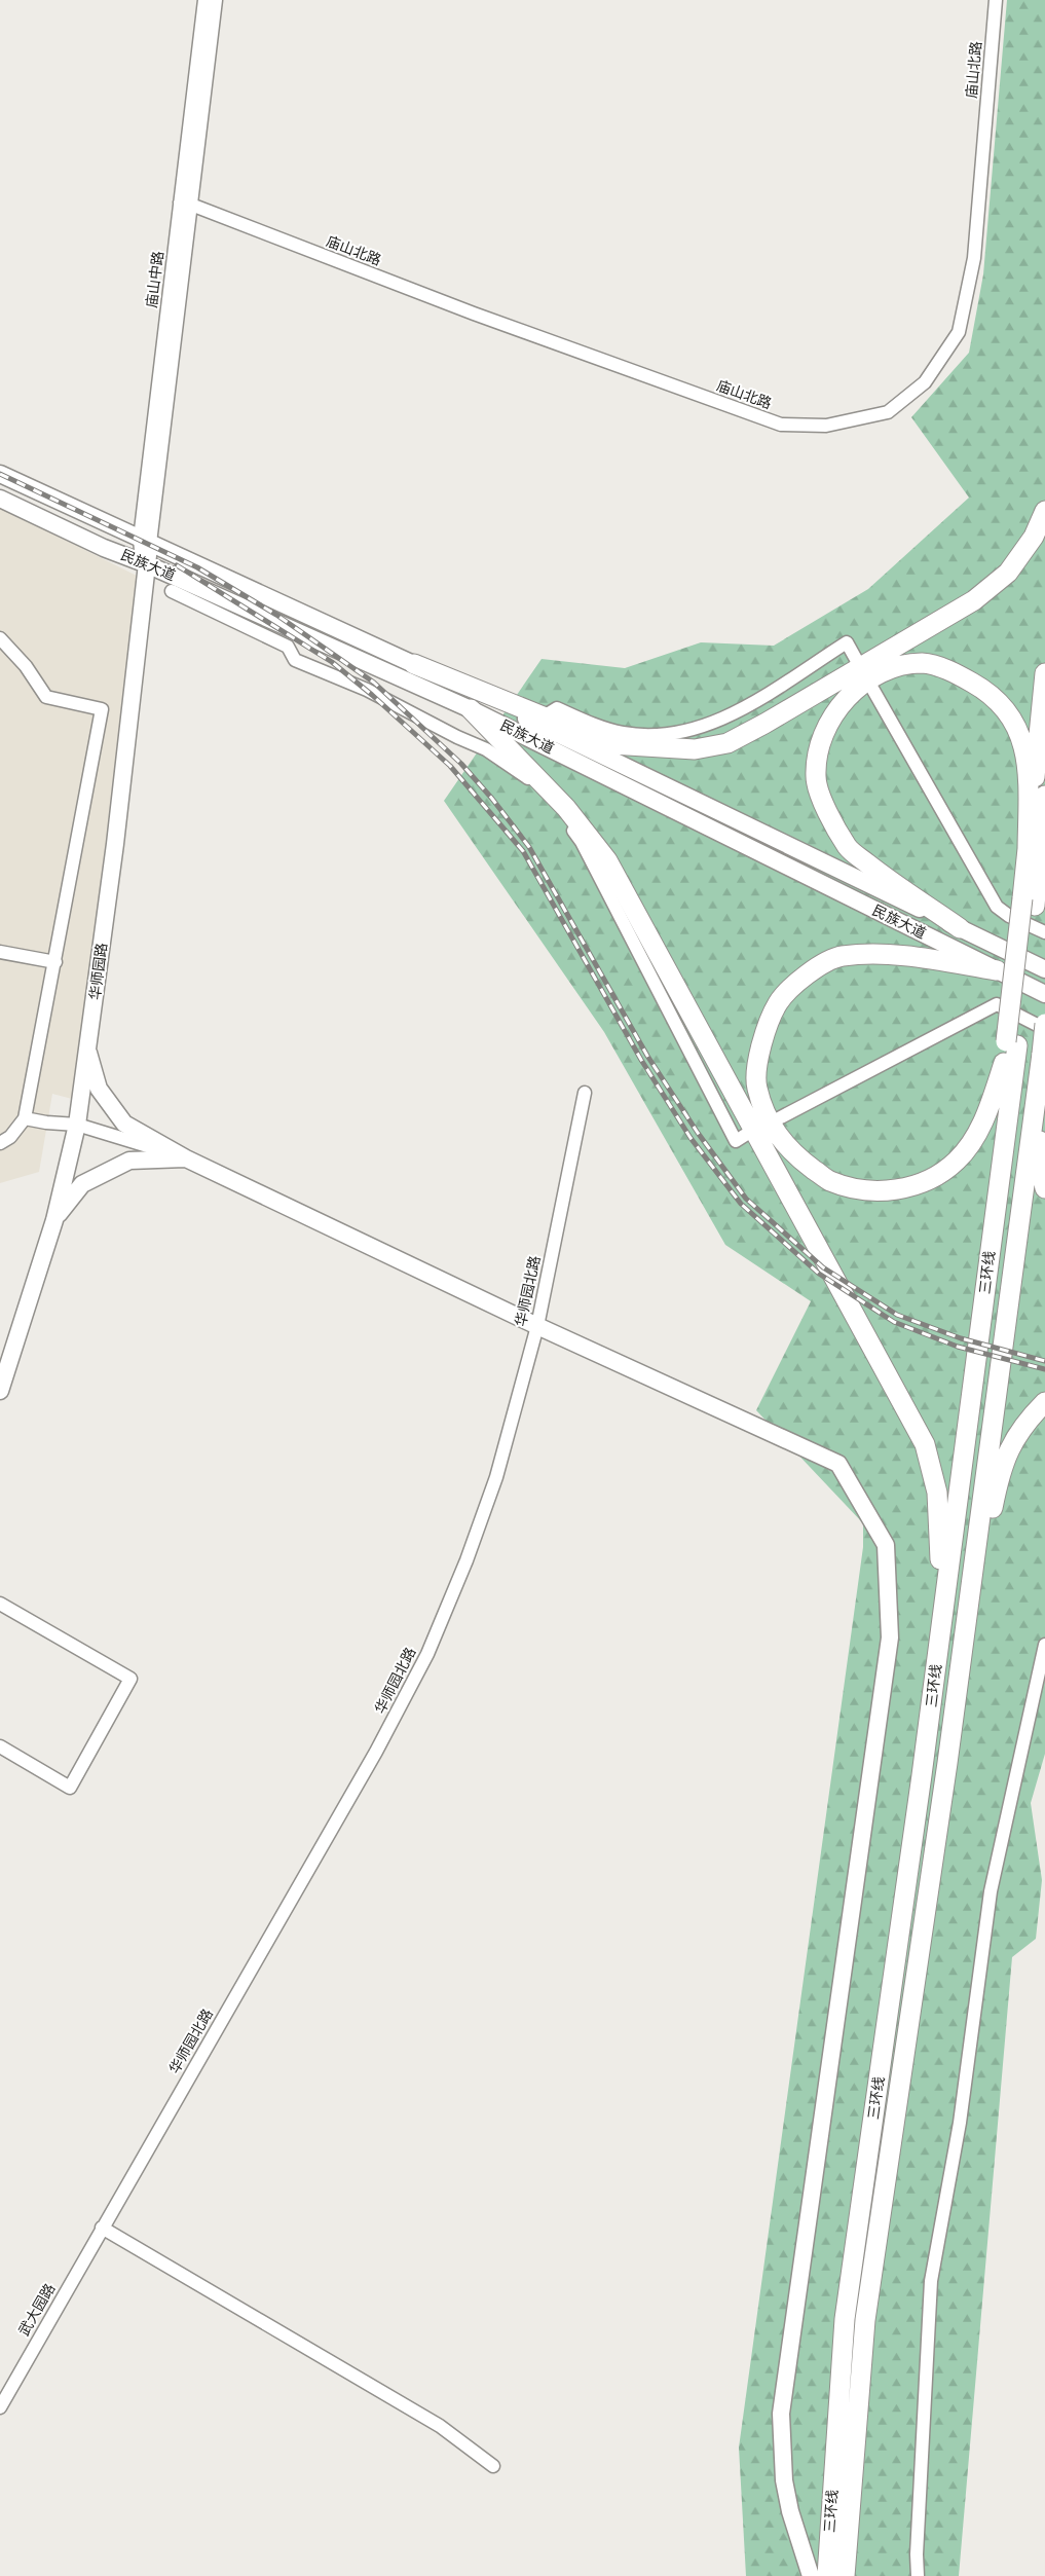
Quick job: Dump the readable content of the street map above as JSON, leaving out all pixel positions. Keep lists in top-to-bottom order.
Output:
{
  "streets": {
    "highway": ["三环线"],
    "main road": ["民族大道", "华师园路"],
    "street": [
      "庙山北路",
      "庙山中路",
      "华师园北路",
      "武大园路"
    ]
  },
  "crossings": [
    ["庙山北路", "庙山中路"],
    ["庙山中路", "民族大道"],
    ["庙山中路", "华师园路"],
    ["民族大道", "华师园路"],
    ["华师园北路", "武大园路"]
  ]
}
